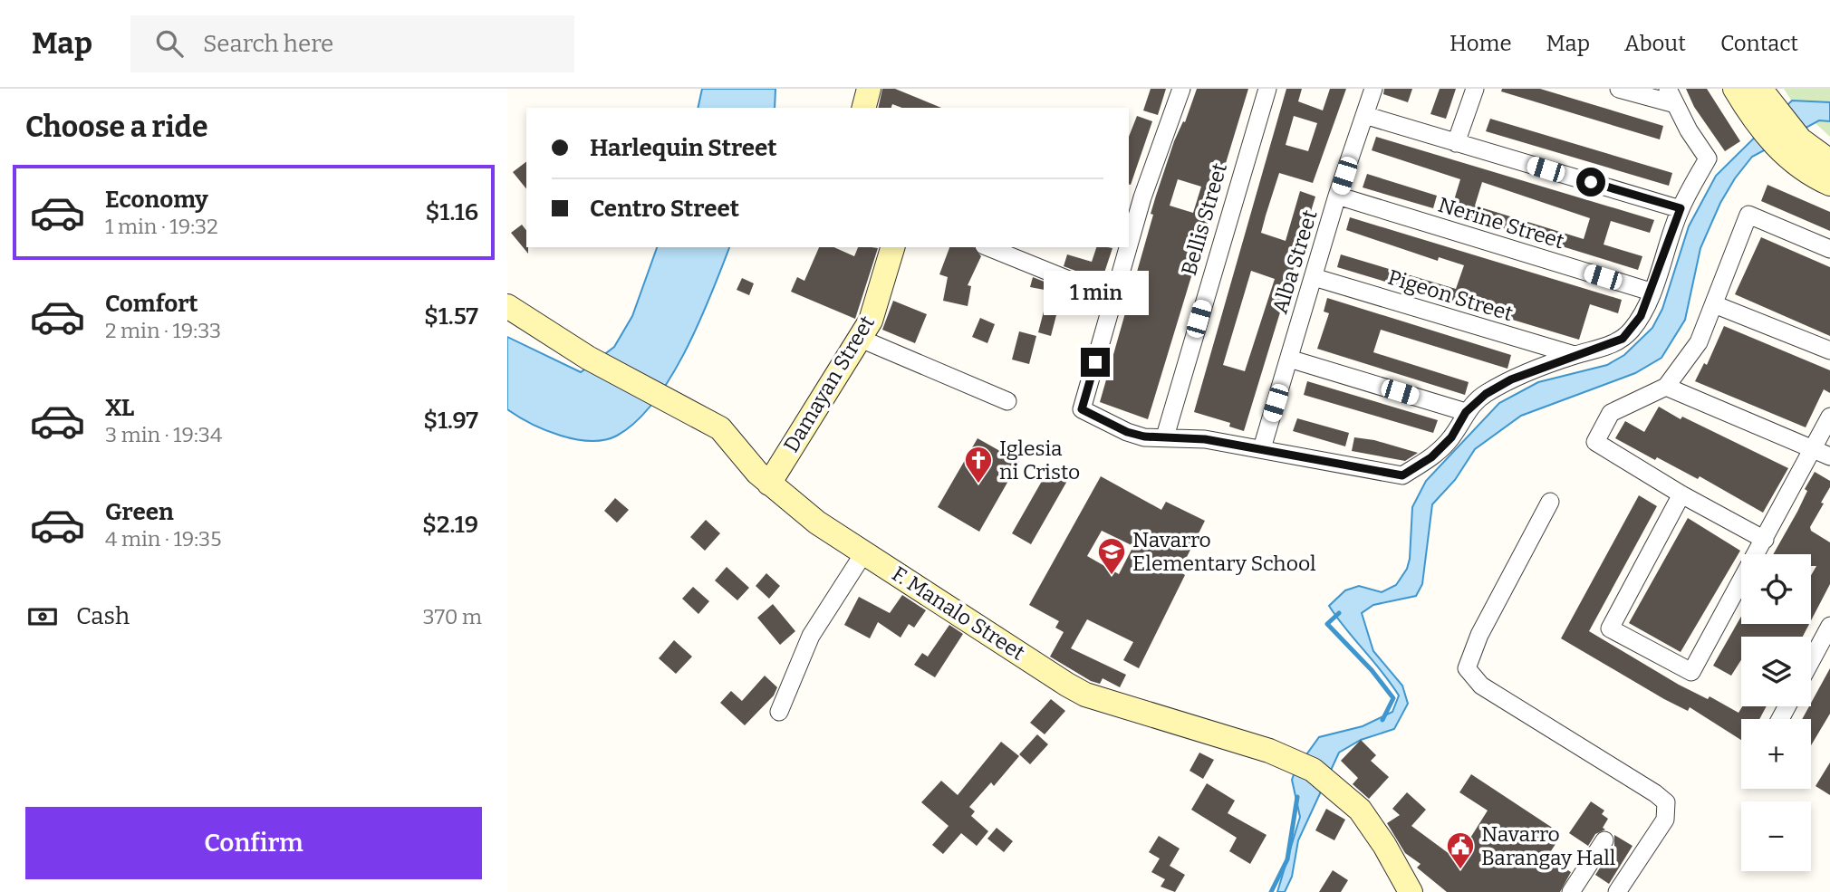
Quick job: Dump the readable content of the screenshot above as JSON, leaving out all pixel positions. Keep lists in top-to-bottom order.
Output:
{
  "streets": {
    "street": [
      "Bellis Street",
      "Nerine Street",
      "Alba Street",
      "Pigeon Street",
      "Damayan Street",
      "F. Manalo Street"
    ]
  },
  "crossings": [
    ["Nerine Street", "Alba Street"],
    ["Alba Street", "Pigeon Street"],
    ["Damayan Street", "F. Manalo Street"]
  ],
  "places": {
    "church": ["Iglesia ni Cristo"],
    "school or university": ["Navarro Elementary School"],
    "public building": ["Navarro Barangay Hall"]
  },
  "page": {
    "header": "Map",
    "search": "Search here",
    "nav": [
      "Home",
      "Map",
      "About",
      "Contact"
    ],
    "heading": "Choose a ride",
    "banner": ["Harlequin Street", "Centro Street"],
    "list": [
      {
        "name": "Economy",
        "note": "1 min · 19:32",
        "value": "$1.16"
      },
      {
        "name": "Comfort",
        "note": "2 min · 19:33",
        "value": "$1.57"
      },
      {
        "name": "XL",
        "note": "3 min · 19:34",
        "value": "$1.97"
      },
      {
        "name": "Green",
        "note": "4 min · 19:35",
        "value": "$2.19"
      }
    ],
    "bubble": "1 min",
    "map_buttons": ["+", "−"],
    "pay": ["Cash", "370 m"],
    "buttons": "Confirm"
  }
}
